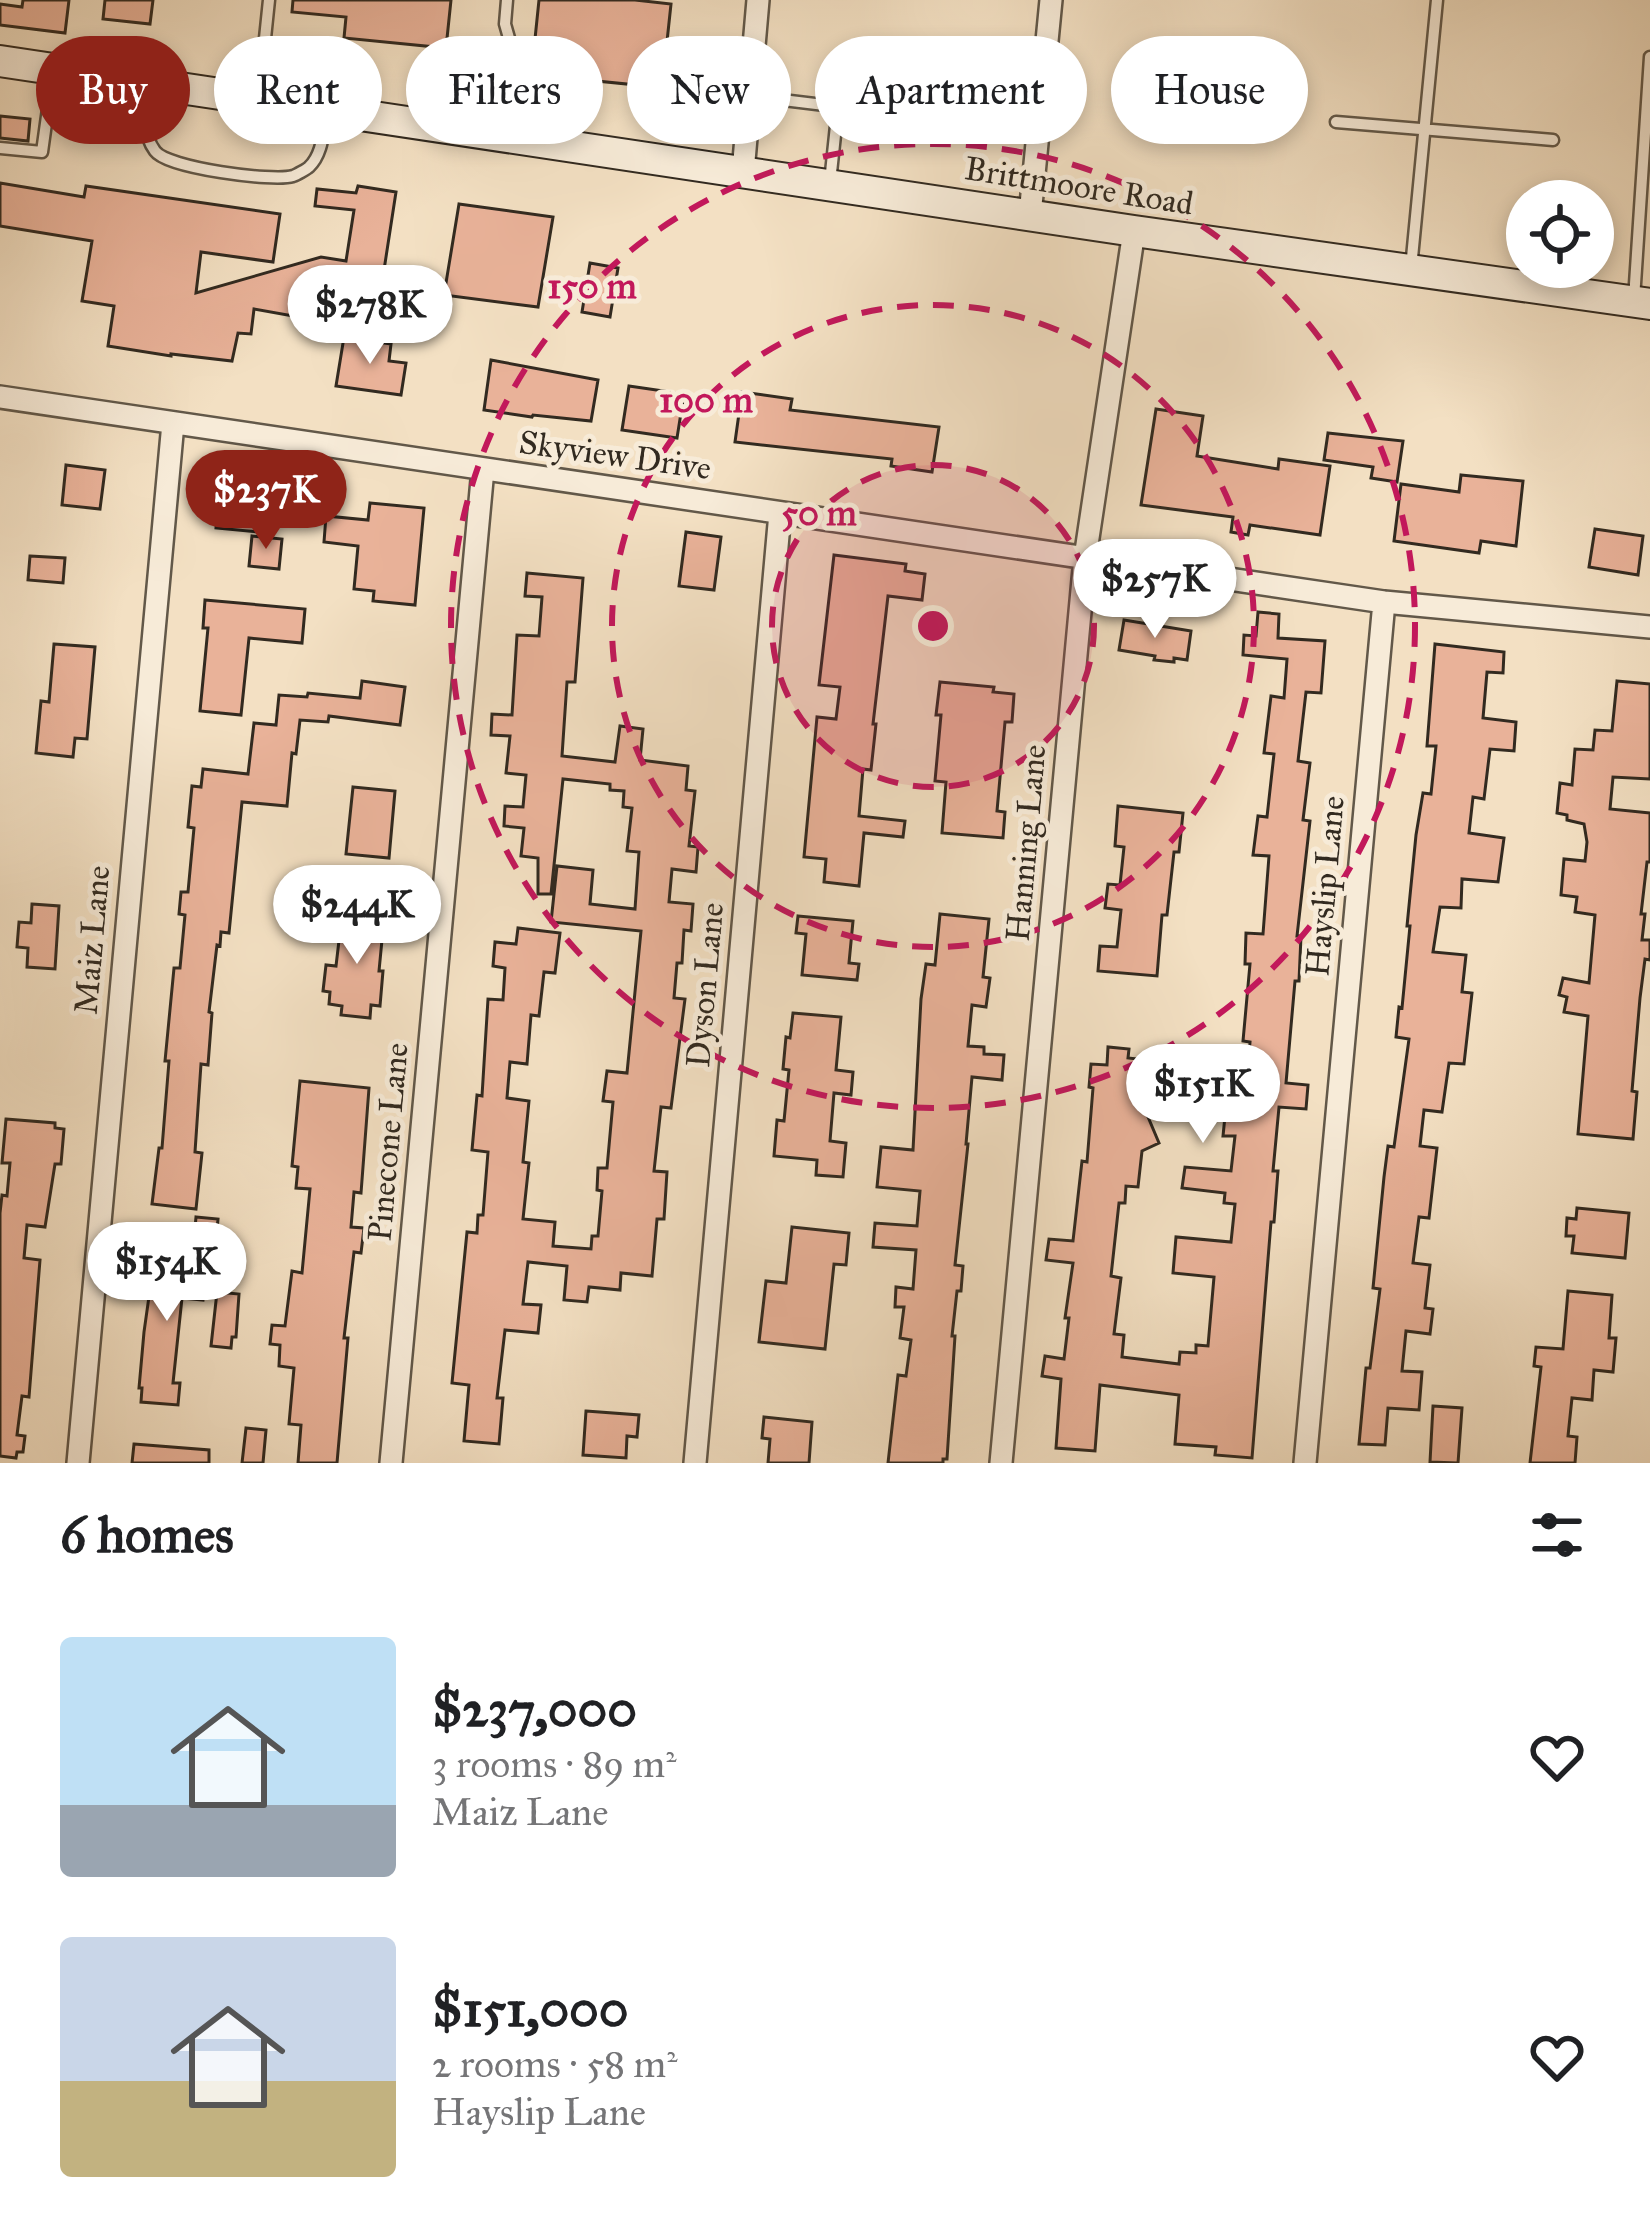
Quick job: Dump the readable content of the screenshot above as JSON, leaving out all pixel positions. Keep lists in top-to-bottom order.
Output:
{
  "streets": {
    "main road": ["Brittmoore Road"],
    "street": [
      "Skyview Drive",
      "Hanning Lane",
      "Hayslip Lane",
      "Maiz Lane",
      "Dyson Lane",
      "Pinecone Lane"
    ]
  },
  "crossings": [
    ["Brittmoore Road", "Hanning Lane"],
    ["Skyview Drive", "Hanning Lane"],
    ["Skyview Drive", "Hayslip Lane"],
    ["Skyview Drive", "Maiz Lane"],
    ["Skyview Drive", "Dyson Lane"],
    ["Skyview Drive", "Pinecone Lane"]
  ],
  "page": {
    "chip": [
      "Buy",
      "Rent",
      "Filters",
      "New",
      "Apartment",
      "House"
    ],
    "price": [
      "$278K",
      "$237K",
      "$257K",
      "$244K",
      "$151K",
      "$154K"
    ],
    "heading": "6 homes",
    "list": [
      {
        "name": "$237,000",
        "note": "3 rooms · 89 m² · Maiz Lane"
      },
      {
        "name": "$151,000",
        "note": "2 rooms · 58 m² · Hayslip Lane"
      }
    ]
  },
  "rings": ["150 m", "100 m", "50 m"]
}
